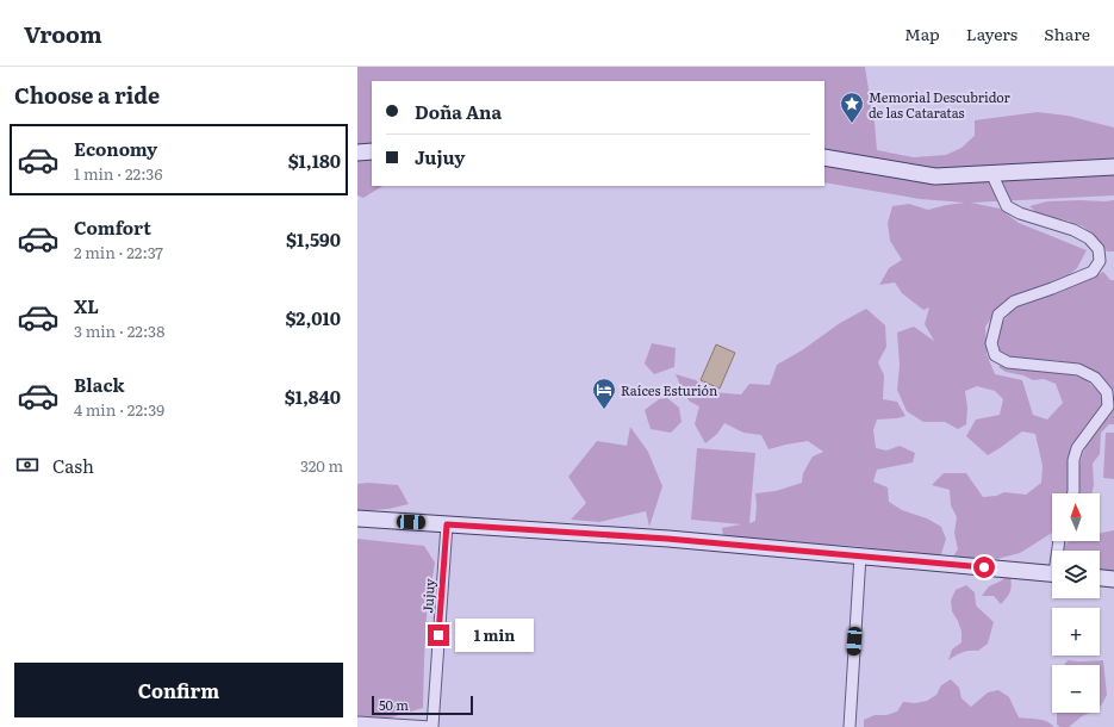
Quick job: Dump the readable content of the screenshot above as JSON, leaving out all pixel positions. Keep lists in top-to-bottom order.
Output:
{
  "streets": {
    "street": ["Jujuy"]
  },
  "places": {
    "place": ["Memorial Descubridor de las Cataratas"],
    "hotel": ["Raíces Esturión"]
  },
  "scale_bar": "50 m",
  "north": "top",
  "page": {
    "header": "Vroom",
    "nav": ["Map", "Layers", "Share"],
    "heading": "Choose a ride",
    "banner": ["Doña Ana", "Jujuy"],
    "list": [
      {
        "name": "Economy",
        "note": "1 min · 22:36",
        "value": "$1,180"
      },
      {
        "name": "Comfort",
        "note": "2 min · 22:37",
        "value": "$1,590"
      },
      {
        "name": "XL",
        "note": "3 min · 22:38",
        "value": "$2,010"
      },
      {
        "name": "Black",
        "note": "4 min · 22:39",
        "value": "$1,840"
      }
    ],
    "pay": ["Cash", "320 m"],
    "map_buttons": ["+", "−"],
    "bubble": "1 min",
    "buttons": "Confirm",
    "scale": "50 m"
  }
}
